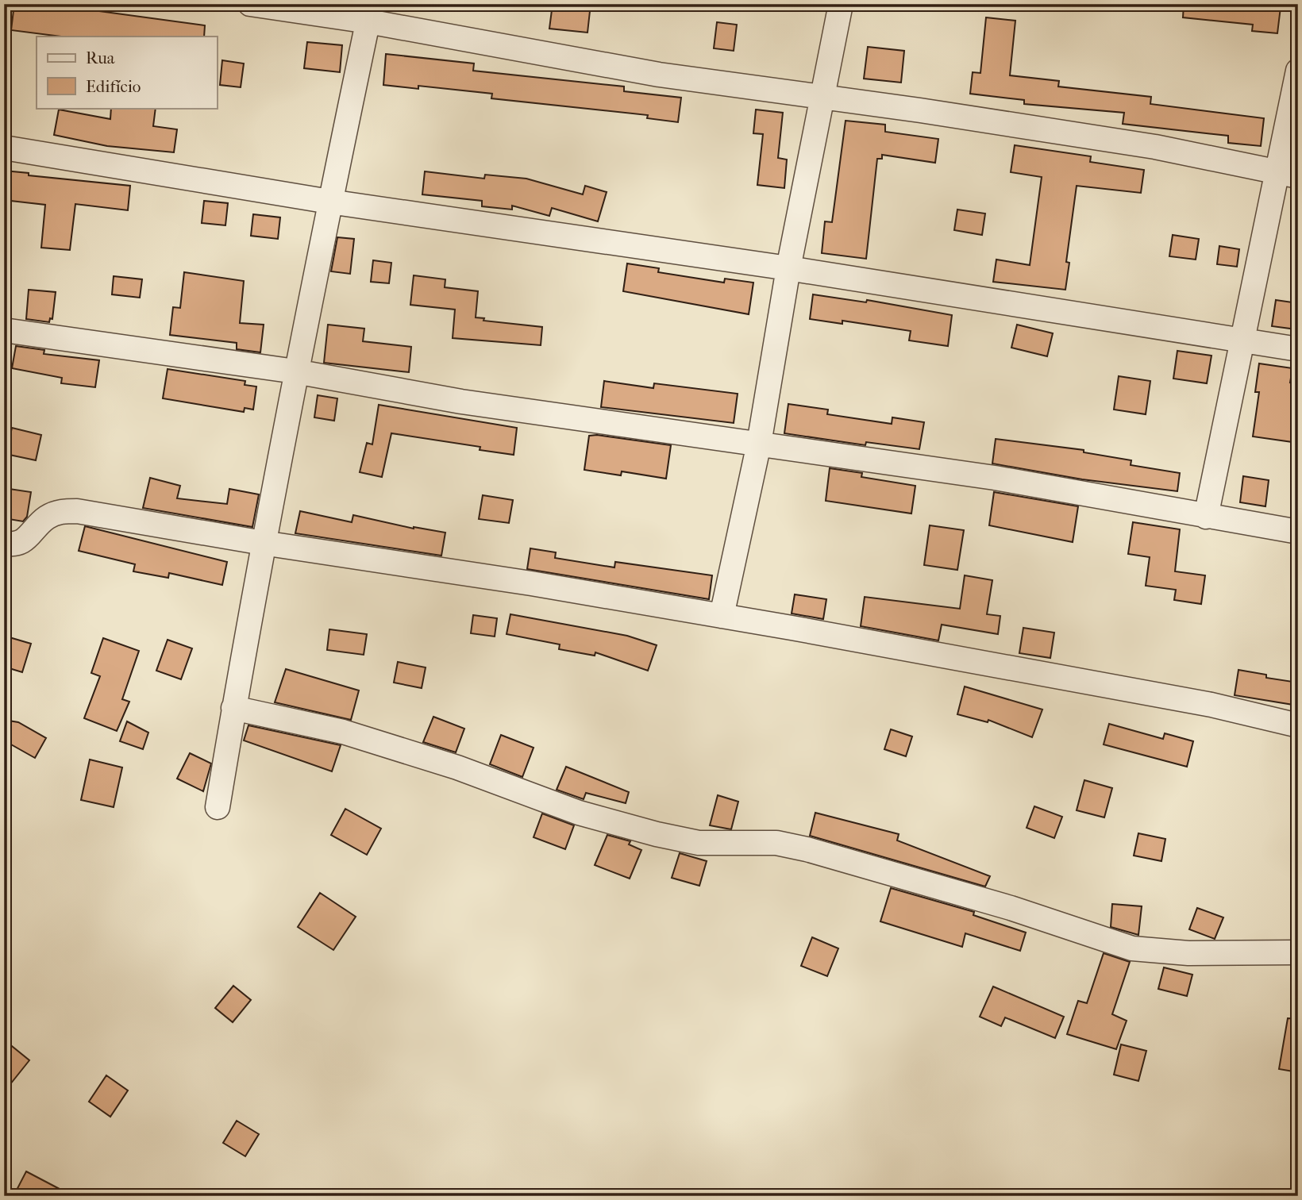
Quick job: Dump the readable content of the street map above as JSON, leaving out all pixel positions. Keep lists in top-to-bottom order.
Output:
{
  "legend": ["Rua", "Edifício"]
}
